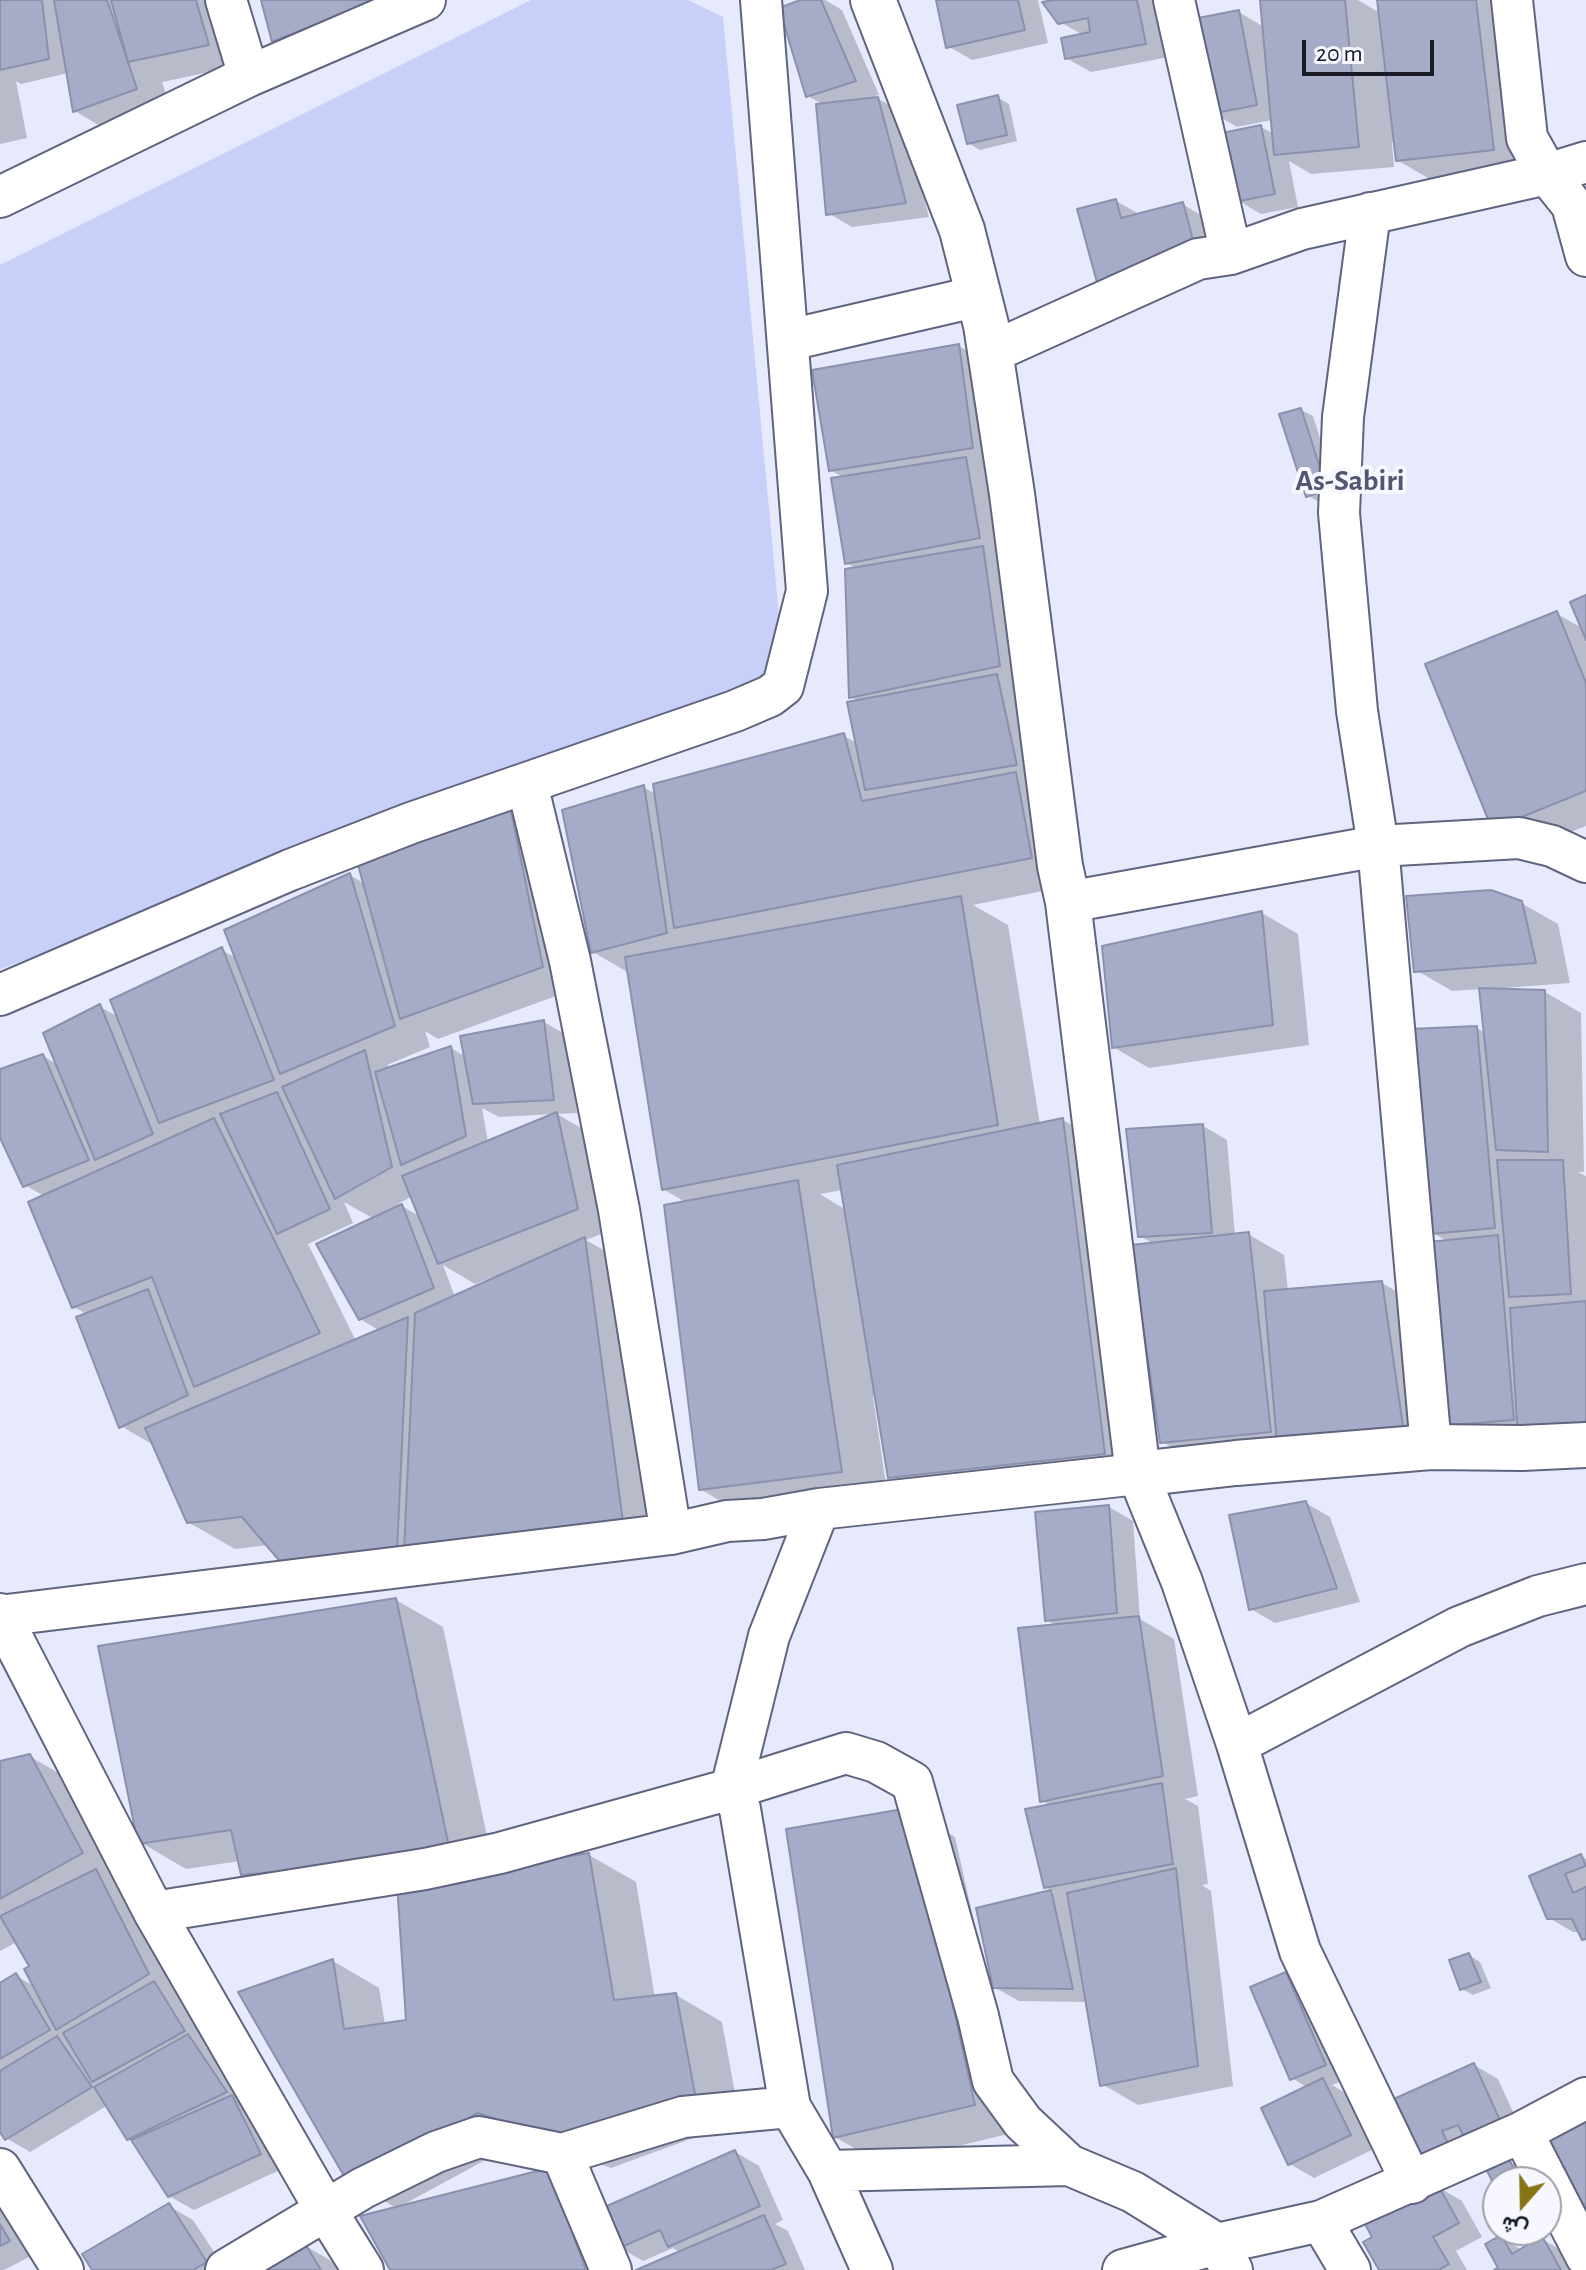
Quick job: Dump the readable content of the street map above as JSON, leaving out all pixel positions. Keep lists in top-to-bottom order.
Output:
{
  "districts": ["As-Sabiri"],
  "scale_bar": "20 m",
  "north": "bottom"
}
